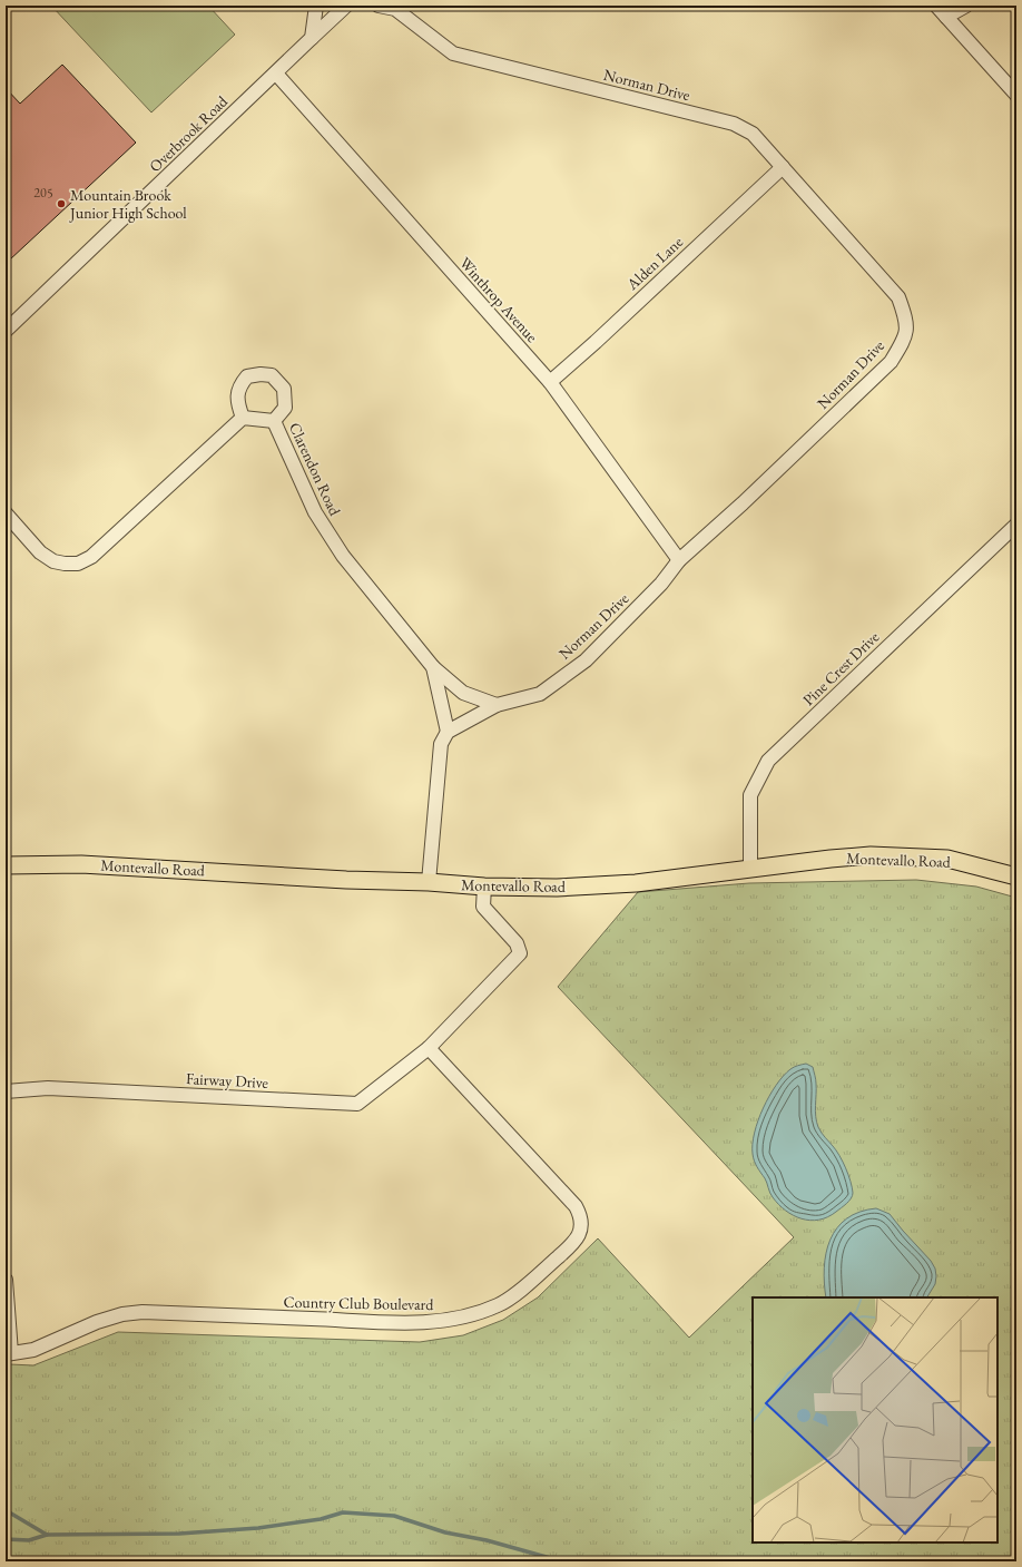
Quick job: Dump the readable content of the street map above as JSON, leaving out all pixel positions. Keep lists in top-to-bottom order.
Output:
{
  "streets": {
    "main road": ["Montevallo Road"],
    "street": [
      "Norman Drive",
      "Overbrook Road",
      "Alden Lane",
      "Winthrop Avenue",
      "Clarendon Road",
      "Pine Crest Drive",
      "Fairway Drive",
      "Country Club Boulevard"
    ]
  },
  "crossings": [
    ["Norman Drive", "Alden Lane"],
    ["Norman Drive", "Winthrop Avenue"],
    ["Norman Drive", "Clarendon Road"],
    ["Overbrook Road", "Winthrop Avenue"],
    ["Alden Lane", "Winthrop Avenue"],
    ["Pine Crest Drive", "Montevallo Road"],
    ["Fairway Drive", "Country Club Boulevard"]
  ],
  "places": ["Mountain Brook Junior High School"],
  "house_numbers": ["205"]
}
